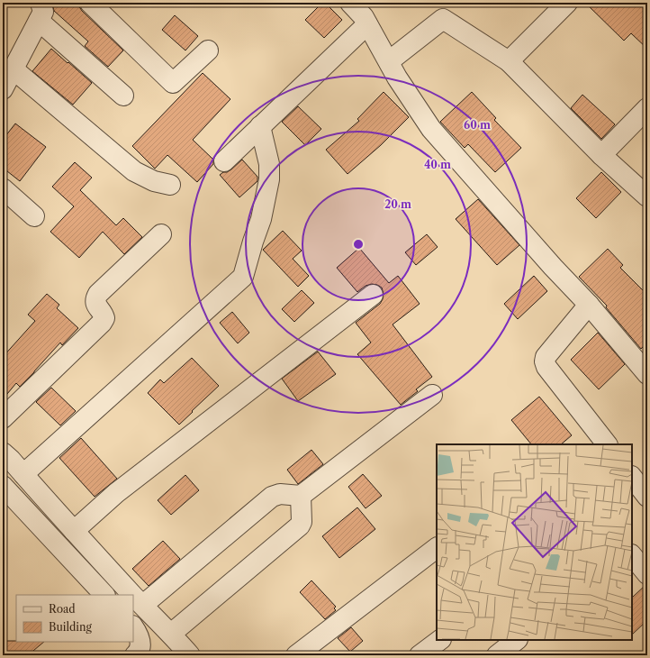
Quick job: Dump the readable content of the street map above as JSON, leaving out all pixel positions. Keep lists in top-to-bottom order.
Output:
{
  "legend": ["Road", "Building"],
  "rings": ["60 m", "40 m", "20 m"]
}
